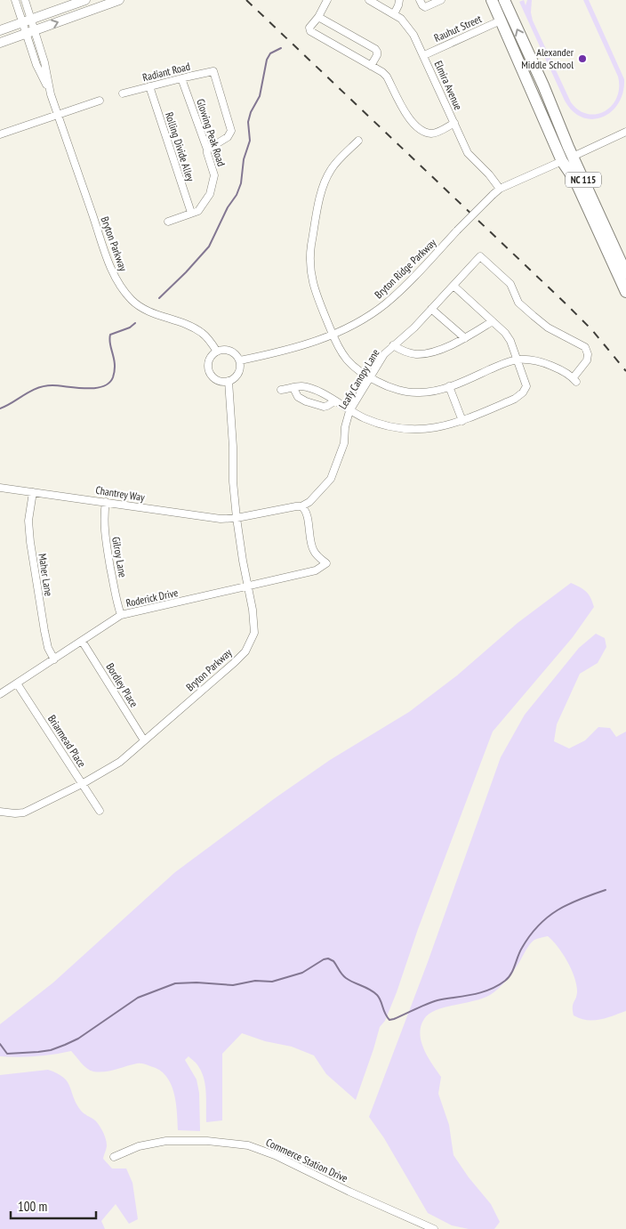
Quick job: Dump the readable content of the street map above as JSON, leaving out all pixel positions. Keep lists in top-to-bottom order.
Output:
{
  "streets": {
    "main road": ["NC 115"],
    "street": [
      "Rauhut Street",
      "Radiant Road",
      "Elmira Avenue",
      "Glowing Peak Road",
      "Rolling Divide Alley",
      "Bryton Parkway",
      "Bryton Ridge Parkway",
      "Leafy Canopy Lane",
      "Chantrey Way",
      "Gilroy Lane",
      "Maher Lane",
      "Roderick Drive",
      "Bordley Place",
      "Briarmead Place",
      "Commerce Station Drive"
    ]
  },
  "crossings": [
    ["Rauhut Street", "Elmira Avenue"],
    ["Rauhut Street", "NC 115"],
    ["Radiant Road", "Glowing Peak Road"],
    ["Radiant Road", "Rolling Divide Alley"],
    ["Elmira Avenue", "Bryton Ridge Parkway"],
    ["Glowing Peak Road", "Rolling Divide Alley"],
    ["NC 115", "Bryton Ridge Parkway"],
    ["Bryton Parkway", "Bryton Ridge Parkway"],
    ["Bryton Parkway", "Chantrey Way"],
    ["Bryton Parkway", "Roderick Drive"],
    ["Bryton Parkway", "Bordley Place"],
    ["Bryton Parkway", "Briarmead Place"],
    ["Leafy Canopy Lane", "Chantrey Way"],
    ["Leafy Canopy Lane", "Roderick Drive"],
    ["Chantrey Way", "Gilroy Lane"],
    ["Chantrey Way", "Maher Lane"],
    ["Chantrey Way", "Roderick Drive"],
    ["Gilroy Lane", "Roderick Drive"],
    ["Maher Lane", "Roderick Drive"],
    ["Roderick Drive", "Bordley Place"],
    ["Roderick Drive", "Briarmead Place"]
  ],
  "places": ["Alexander Middle School"],
  "scale_bar": "100 m"
}
